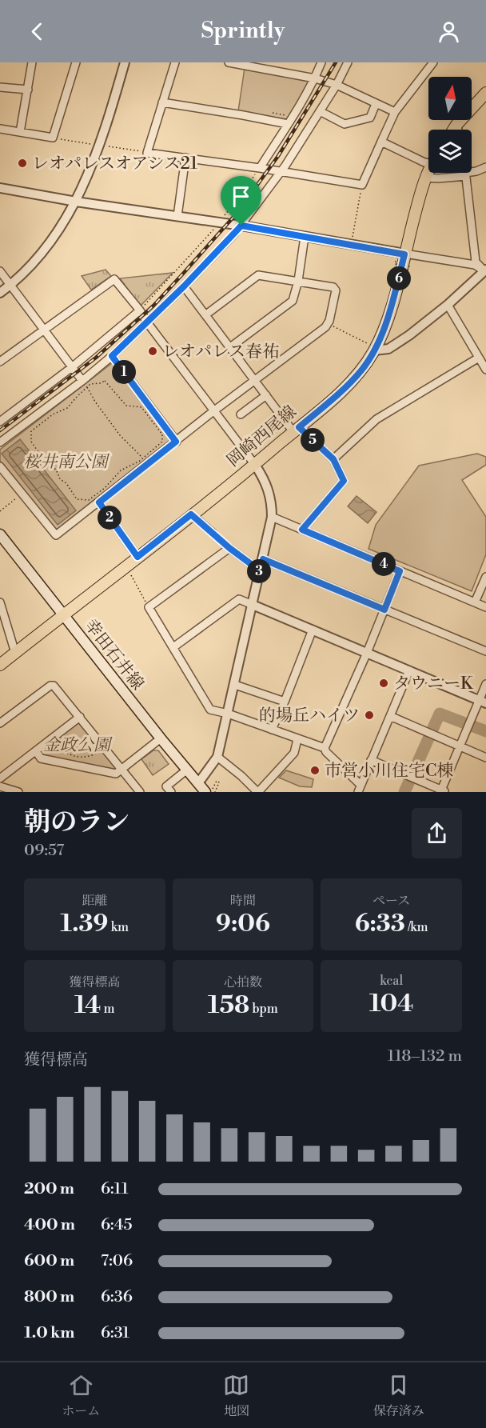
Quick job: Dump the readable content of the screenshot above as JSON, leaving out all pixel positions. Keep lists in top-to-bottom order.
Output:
{
  "streets": {
    "main road": ["岡崎西尾線", "幸田石井線"]
  },
  "crossings": [
    ["岡崎西尾線", "幸田石井線"]
  ],
  "parks": ["桜井南公園", "金政公園"],
  "places": [
    "レオパレスオアシス21",
    "レオパレス春祐",
    "タウニーK",
    "的場丘ハイツ",
    "市営小川住宅C棟"
  ],
  "north": "top",
  "page": {
    "header": "Sprintly",
    "pins": [
      "6",
      "1",
      "5",
      "2",
      "4",
      "3"
    ],
    "heading": ["朝のラン", "09:57"],
    "stats": [
      ["距離", "1.39 km"],
      ["時間", "9:06"],
      ["ペース", "6:33 /km"],
      ["獲得標高", "14 m"],
      ["心拍数", "158 bpm"],
      ["kcal", "104"]
    ],
    "chart": ["獲得標高", "118–132 m"],
    "list": [
      {
        "name": "200 m",
        "note": "6:11"
      },
      {
        "name": "400 m",
        "note": "6:45"
      },
      {
        "name": "600 m",
        "note": "7:06"
      },
      {
        "name": "800 m",
        "note": "6:36"
      },
      {
        "name": "1.0 km",
        "note": "6:31"
      }
    ],
    "tabs": ["ホーム", "地図", "保存済み"]
  }
}
